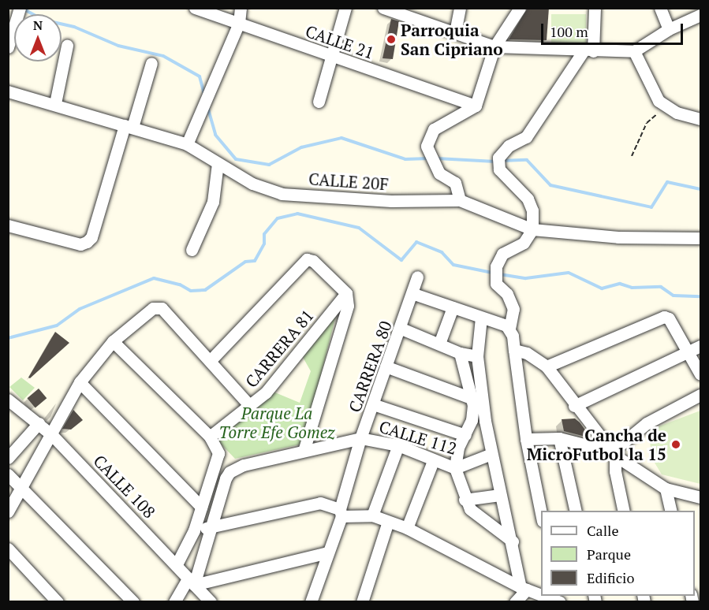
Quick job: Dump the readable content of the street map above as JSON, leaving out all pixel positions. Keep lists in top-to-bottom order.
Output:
{
  "streets": {
    "street": [
      "CALLE 21",
      "CALLE 20F",
      "CARRERA 81",
      "CARRERA 80",
      "CALLE 112",
      "CALLE 108"
    ]
  },
  "crossings": [
    ["CARRERA 80", "CALLE 112"],
    ["CALLE 112", "CALLE 108"]
  ],
  "parks": ["Parque La Torre Efe Gomez"],
  "places": ["Parroquia San Cipriano", "Cancha de MicroFutbol la 15"],
  "legend": ["Calle", "Parque", "Edificio"],
  "scale_bar": "100 m",
  "north": "top"
}
